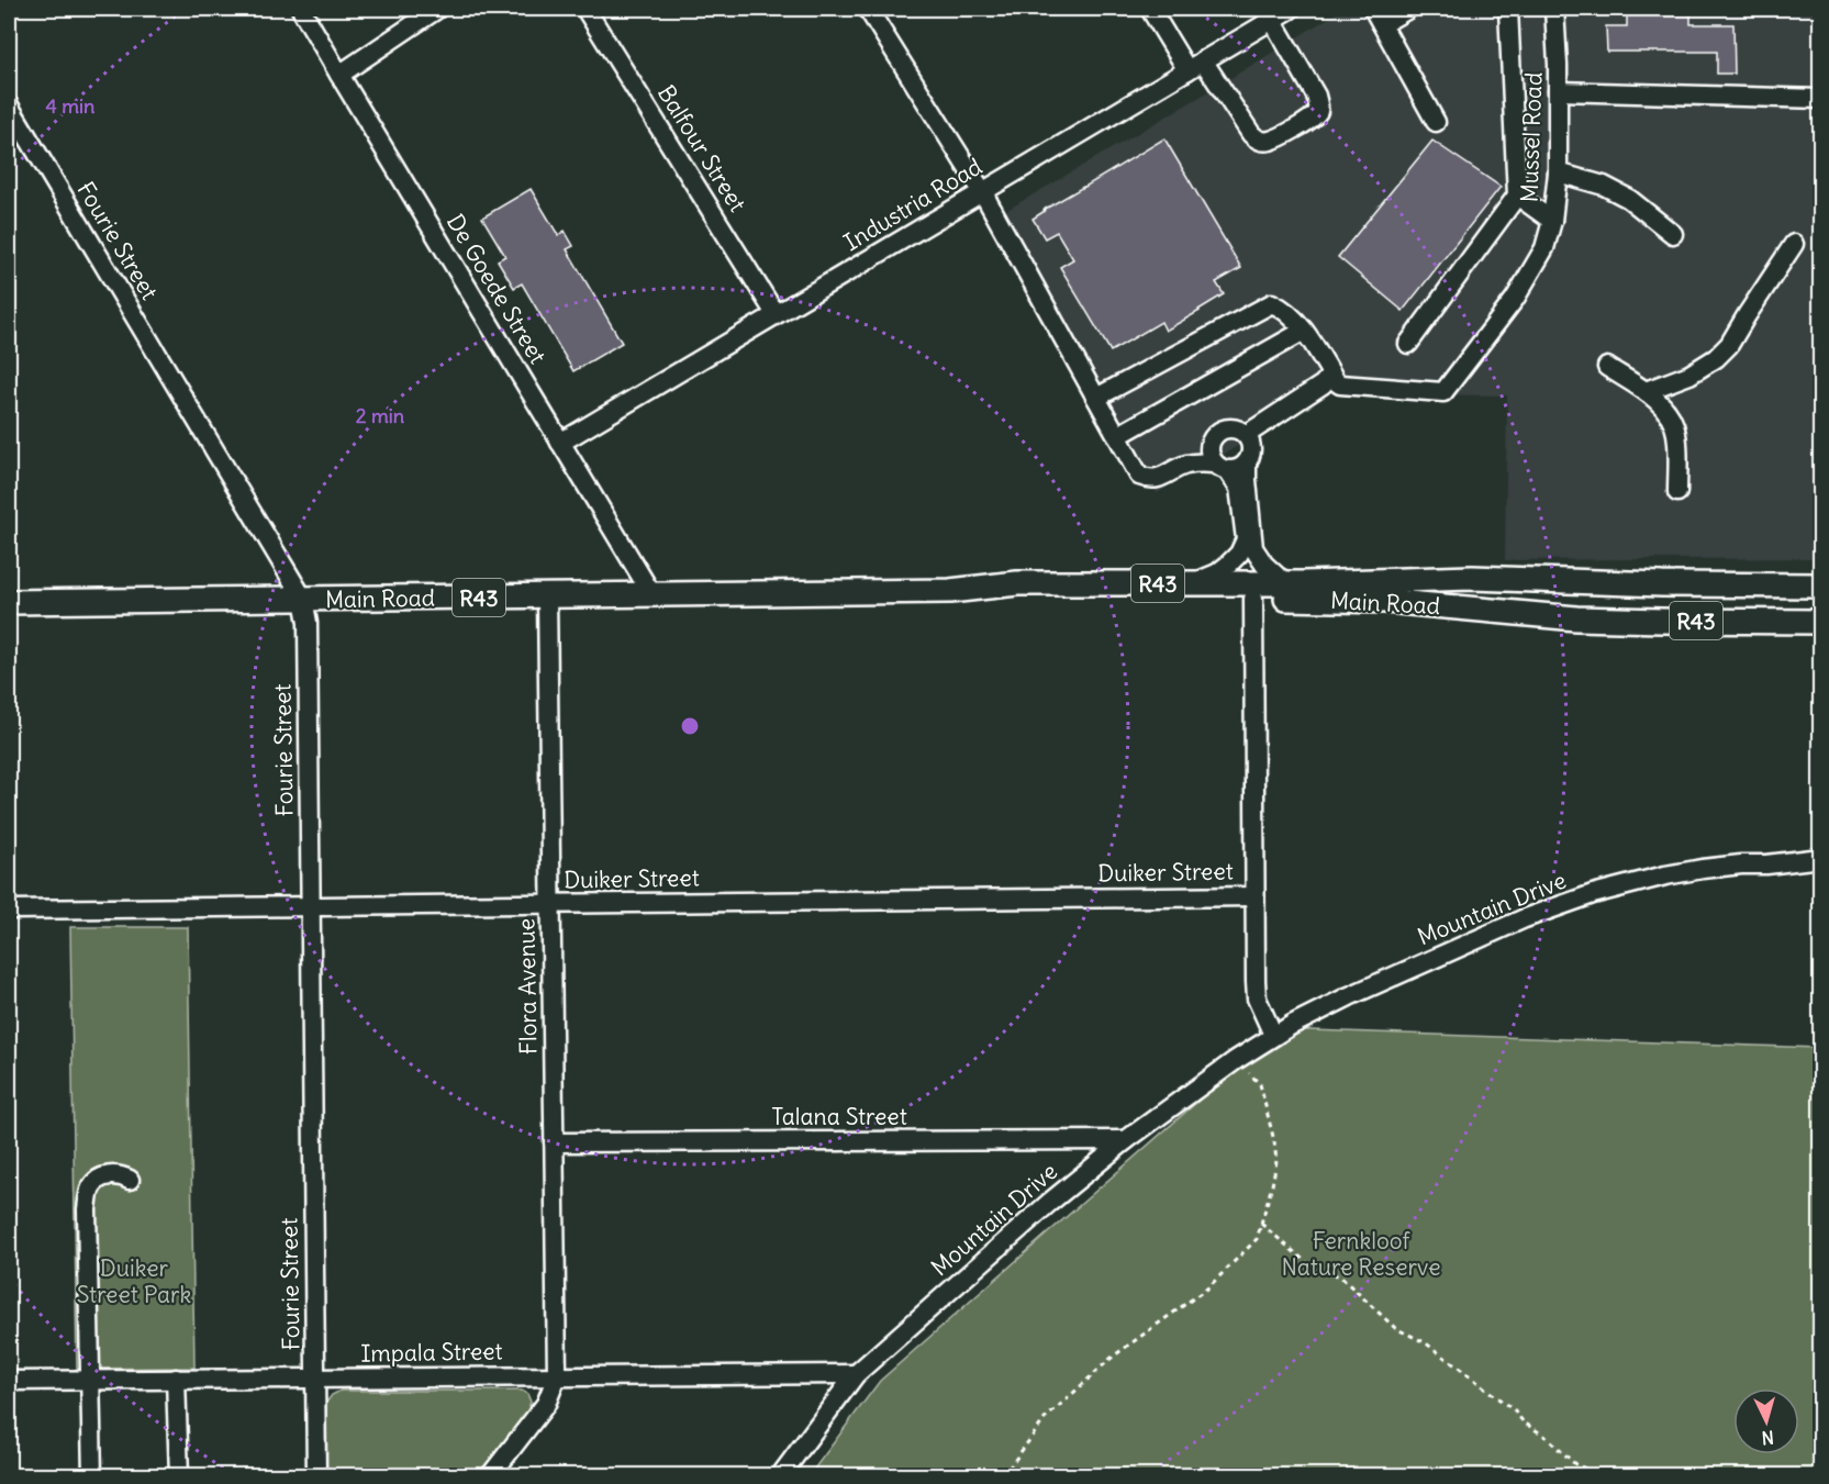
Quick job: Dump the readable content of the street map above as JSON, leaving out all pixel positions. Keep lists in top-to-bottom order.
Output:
{
  "streets": {
    "main road": ["R43", "Main Road"],
    "street": [
      "Mussel Road",
      "Balfour Street",
      "Industria Road",
      "Fourie Street",
      "De Goede Street",
      "Duiker Street",
      "Mountain Drive",
      "Flora Avenue",
      "Talana Street",
      "Impala Street"
    ]
  },
  "crossings": [
    ["Balfour Street", "Industria Road"],
    ["Industria Road", "De Goede Street"],
    ["Fourie Street", "Main Road"],
    ["Fourie Street", "Duiker Street"],
    ["Fourie Street", "Impala Street"],
    ["De Goede Street", "Main Road"],
    ["Main Road", "Flora Avenue"],
    ["Duiker Street", "Flora Avenue"],
    ["Mountain Drive", "Talana Street"],
    ["Mountain Drive", "Impala Street"],
    ["Flora Avenue", "Talana Street"],
    ["Flora Avenue", "Impala Street"]
  ],
  "parks": ["Fernkloof Nature Reserve", "Duiker Street Park"],
  "north": "bottom",
  "rings": ["4 min", "2 min"]
}
